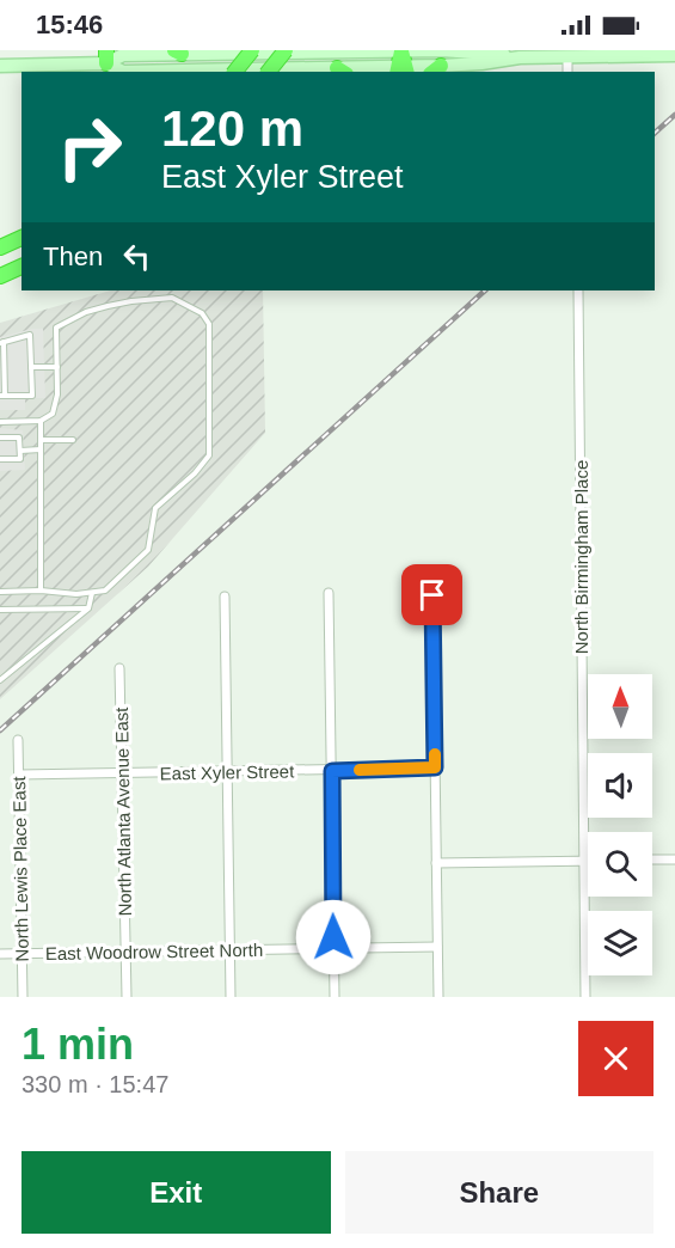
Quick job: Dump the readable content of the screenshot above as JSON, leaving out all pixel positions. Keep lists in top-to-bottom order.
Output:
{
  "streets": {
    "street": [
      "North Birmingham Place",
      "East Xyler Street",
      "North Atlanta Avenue East",
      "North Lewis Place East",
      "East Woodrow Street North"
    ]
  },
  "crossings": [
    ["East Xyler Street", "North Atlanta Avenue East"],
    ["East Xyler Street", "North Lewis Place East"],
    ["North Atlanta Avenue East", "East Woodrow Street North"],
    ["North Lewis Place East", "East Woodrow Street North"]
  ],
  "north": "top",
  "page": {
    "status": "15:46",
    "turn": ["120 m", "East Xyler Street"],
    "then": "Then",
    "heading": ["1 min", "330 m · 15:47"],
    "buttons": ["Exit", "Share"]
  }
}
